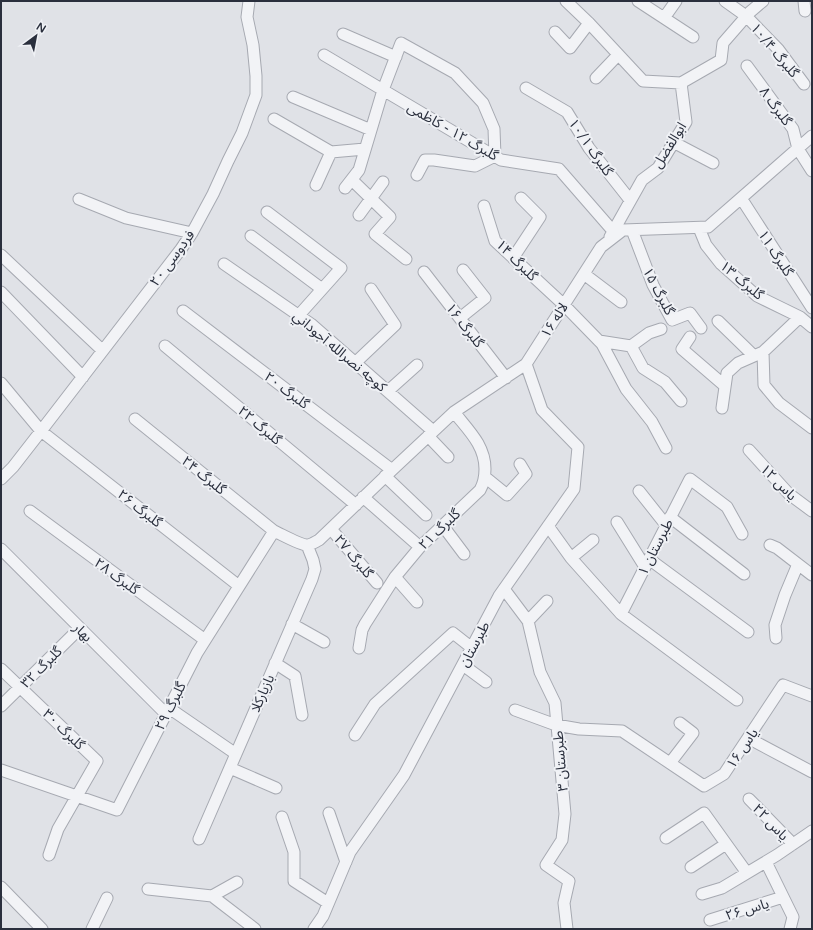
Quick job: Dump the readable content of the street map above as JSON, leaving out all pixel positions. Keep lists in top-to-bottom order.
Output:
{
  "streets": {
    "street": [
      "گلبرگ ۱۰/۴",
      "گلبرگ ۸",
      "گلبرگ ۱۲ - کاظمی",
      "ابوالفضل",
      "گلبرگ ۱۰/۱",
      "گلبرگ ۱۱",
      "فردوسی ۲۰",
      "گلبرگ ۱۴",
      "گلبرگ ۱۳",
      "گلبرگ ۱۵",
      "لاله ۱۶",
      "گلبرگ ۱۶",
      "كوچه نصرالله آجوداني",
      "گلبرگ ۲۰",
      "گلبرگ ۲۲",
      "گلبرگ ۲۴",
      "یاس ۱۲",
      "گلبرگ ۲۶",
      "گلبرگ ۲۱",
      "طبرستان ۱",
      "گلبرگ ۲۷",
      "گلبرگ ۲۸",
      "بهار",
      "طبرستان",
      "گلبرگ ۳۲",
      "بازیارکلا",
      "گلبرگ ۲۹",
      "گلبرگ ۳۰",
      "یاس ۱۶",
      "طبرستان ۳",
      "یاس ۲۲",
      "یاس ۲۶"
    ]
  },
  "crossings": [
    ["گلبرگ ۸", "لاله ۱۶"],
    ["گلبرگ ۱۲ - کاظمی", "ابوالفضل"],
    ["ابوالفضل", "گلبرگ ۱۰/۱"],
    ["ابوالفضل", "لاله ۱۶"],
    ["گلبرگ ۱۱", "لاله ۱۶"],
    ["فردوسی ۲۰", "گلبرگ ۲۶"],
    ["گلبرگ ۱۴", "لاله ۱۶"],
    ["گلبرگ ۱۳", "لاله ۱۶"],
    ["گلبرگ ۱۵", "لاله ۱۶"],
    ["لاله ۱۶", "گلبرگ ۱۶"],
    ["لاله ۱۶", "كوچه نصرالله آجوداني"],
    ["لاله ۱۶", "گلبرگ ۲۰"],
    ["لاله ۱۶", "گلبرگ ۲۲"],
    ["لاله ۱۶", "گلبرگ ۲۷"],
    ["لاله ۱۶", "طبرستان"],
    ["لاله ۱۶", "بازیارکلا"],
    ["گلبرگ ۲۲", "گلبرگ ۲۱"],
    ["گلبرگ ۲۴", "گلبرگ ۲۹"],
    ["گلبرگ ۲۶", "گلبرگ ۲۹"],
    ["گلبرگ ۲۸", "گلبرگ ۲۹"],
    ["بهار", "گلبرگ ۳۲"],
    ["بهار", "بازیارکلا"],
    ["بهار", "گلبرگ ۲۹"],
    ["طبرستان", "طبرستان ۳"],
    ["گلبرگ ۳۲", "گلبرگ ۳۰"],
    ["گلبرگ ۲۹", "گلبرگ ۳۰"],
    ["یاس ۱۶", "طبرستان ۳"]
  ],
  "north": "top right"
}
